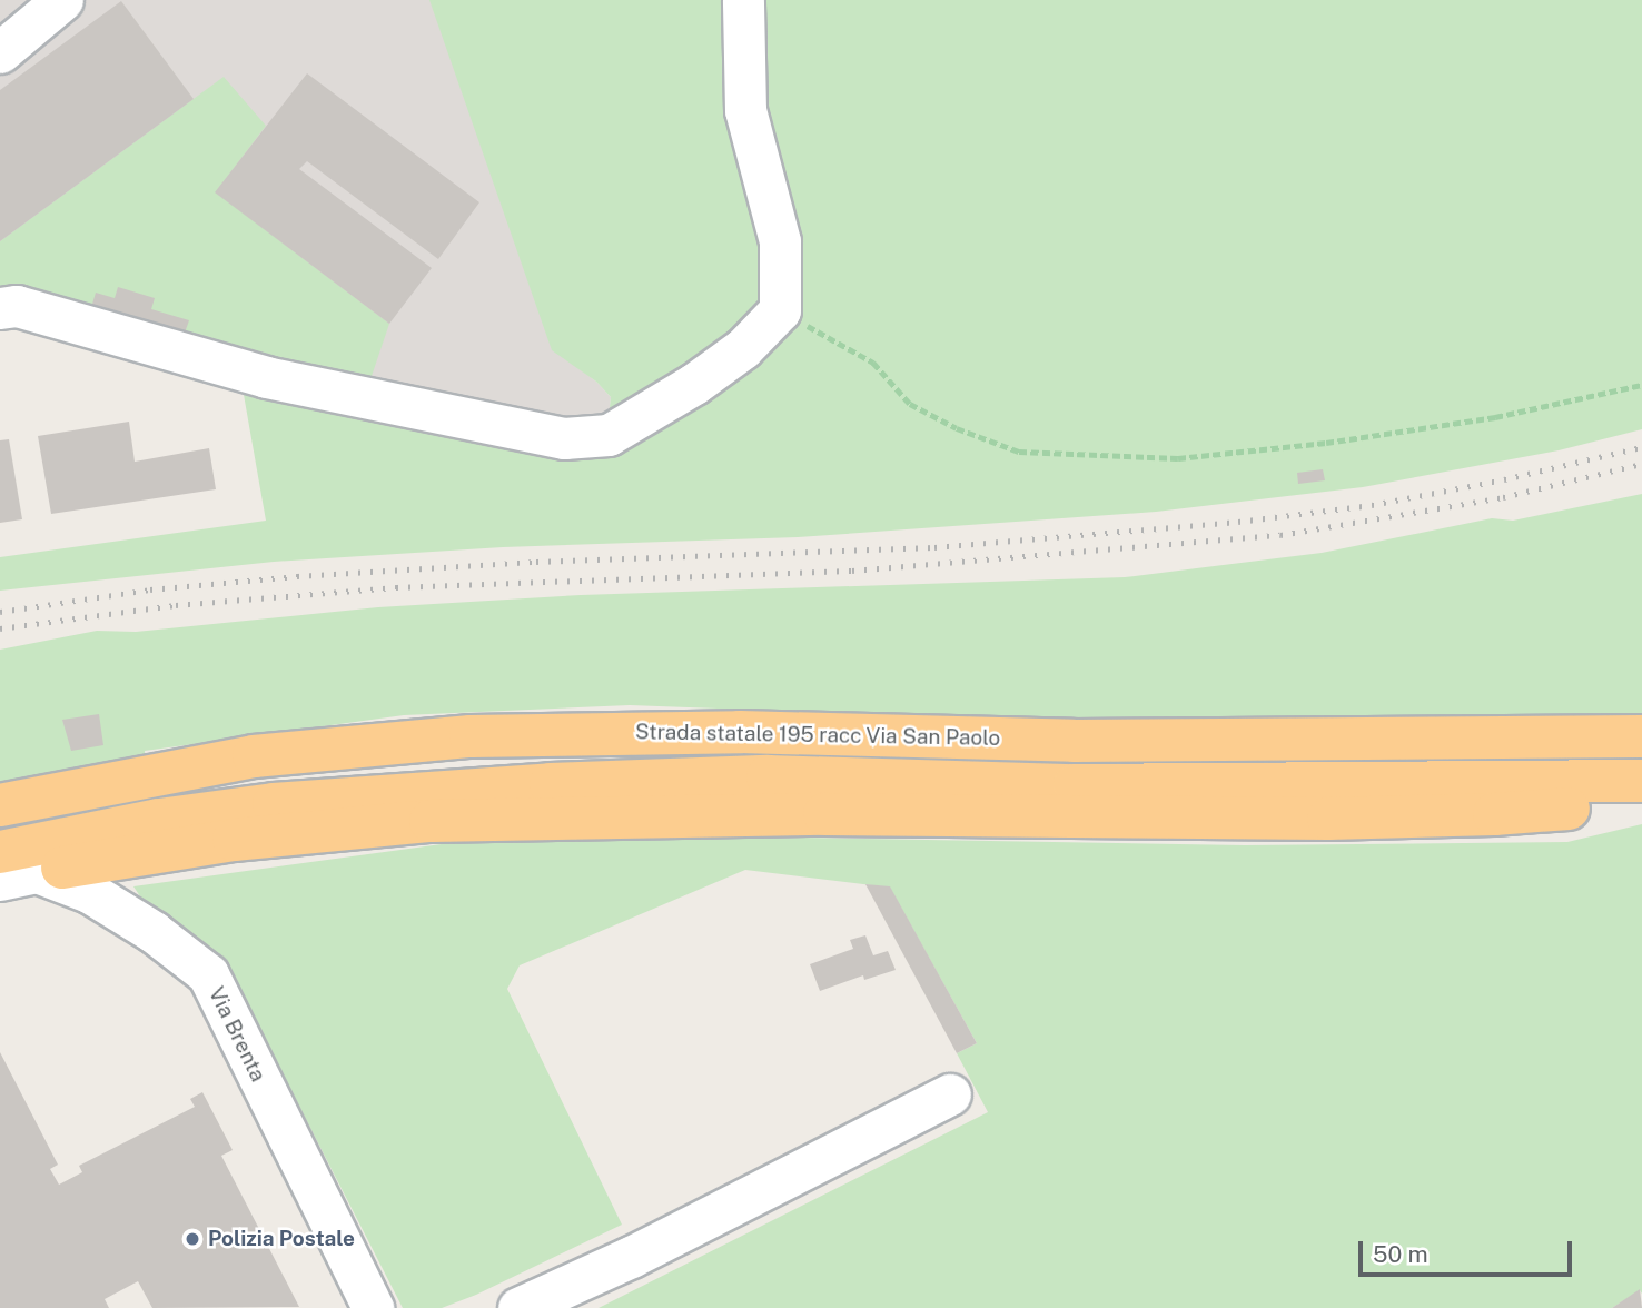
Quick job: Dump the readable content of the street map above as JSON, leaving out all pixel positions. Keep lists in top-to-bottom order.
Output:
{
  "streets": {
    "highway": ["Strada statale 195 racc Via San Paolo"],
    "street": ["Via Brenta"]
  },
  "places": ["Polizia Postale"],
  "scale_bar": "50 m"
}
